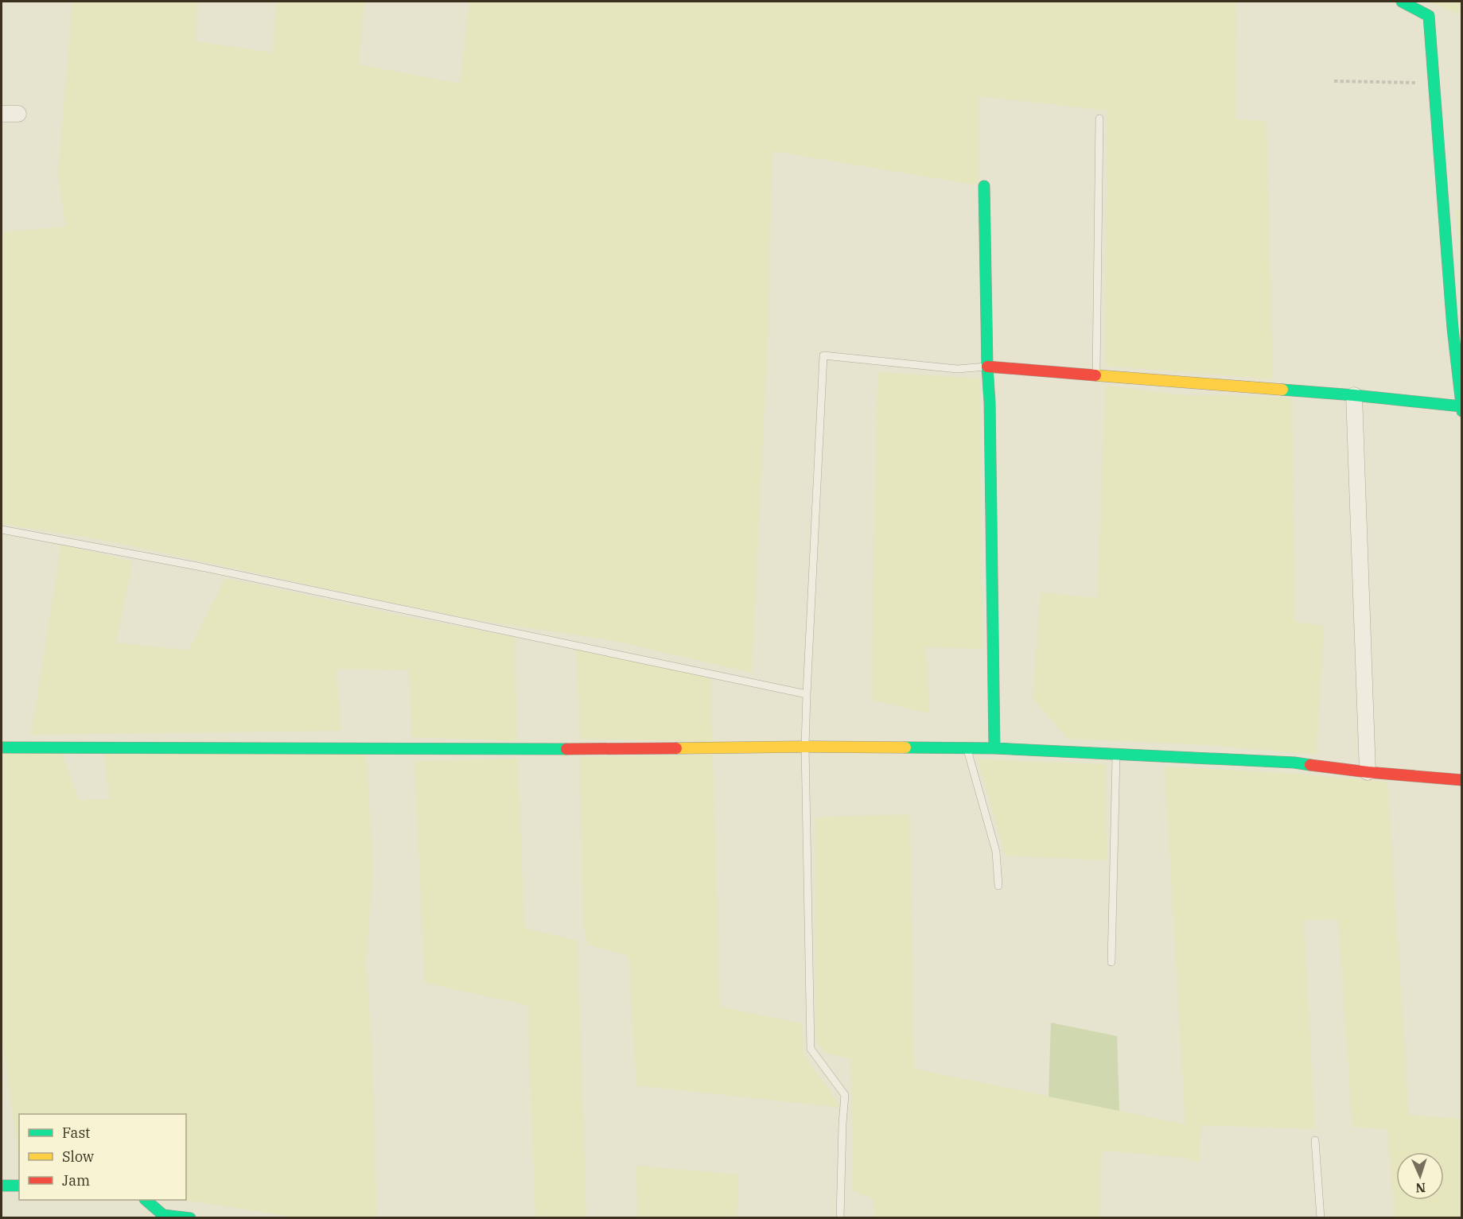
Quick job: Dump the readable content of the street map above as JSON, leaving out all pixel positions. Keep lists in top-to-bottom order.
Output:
{
  "legend": ["Fast", "Slow", "Jam"],
  "north": "bottom"
}
